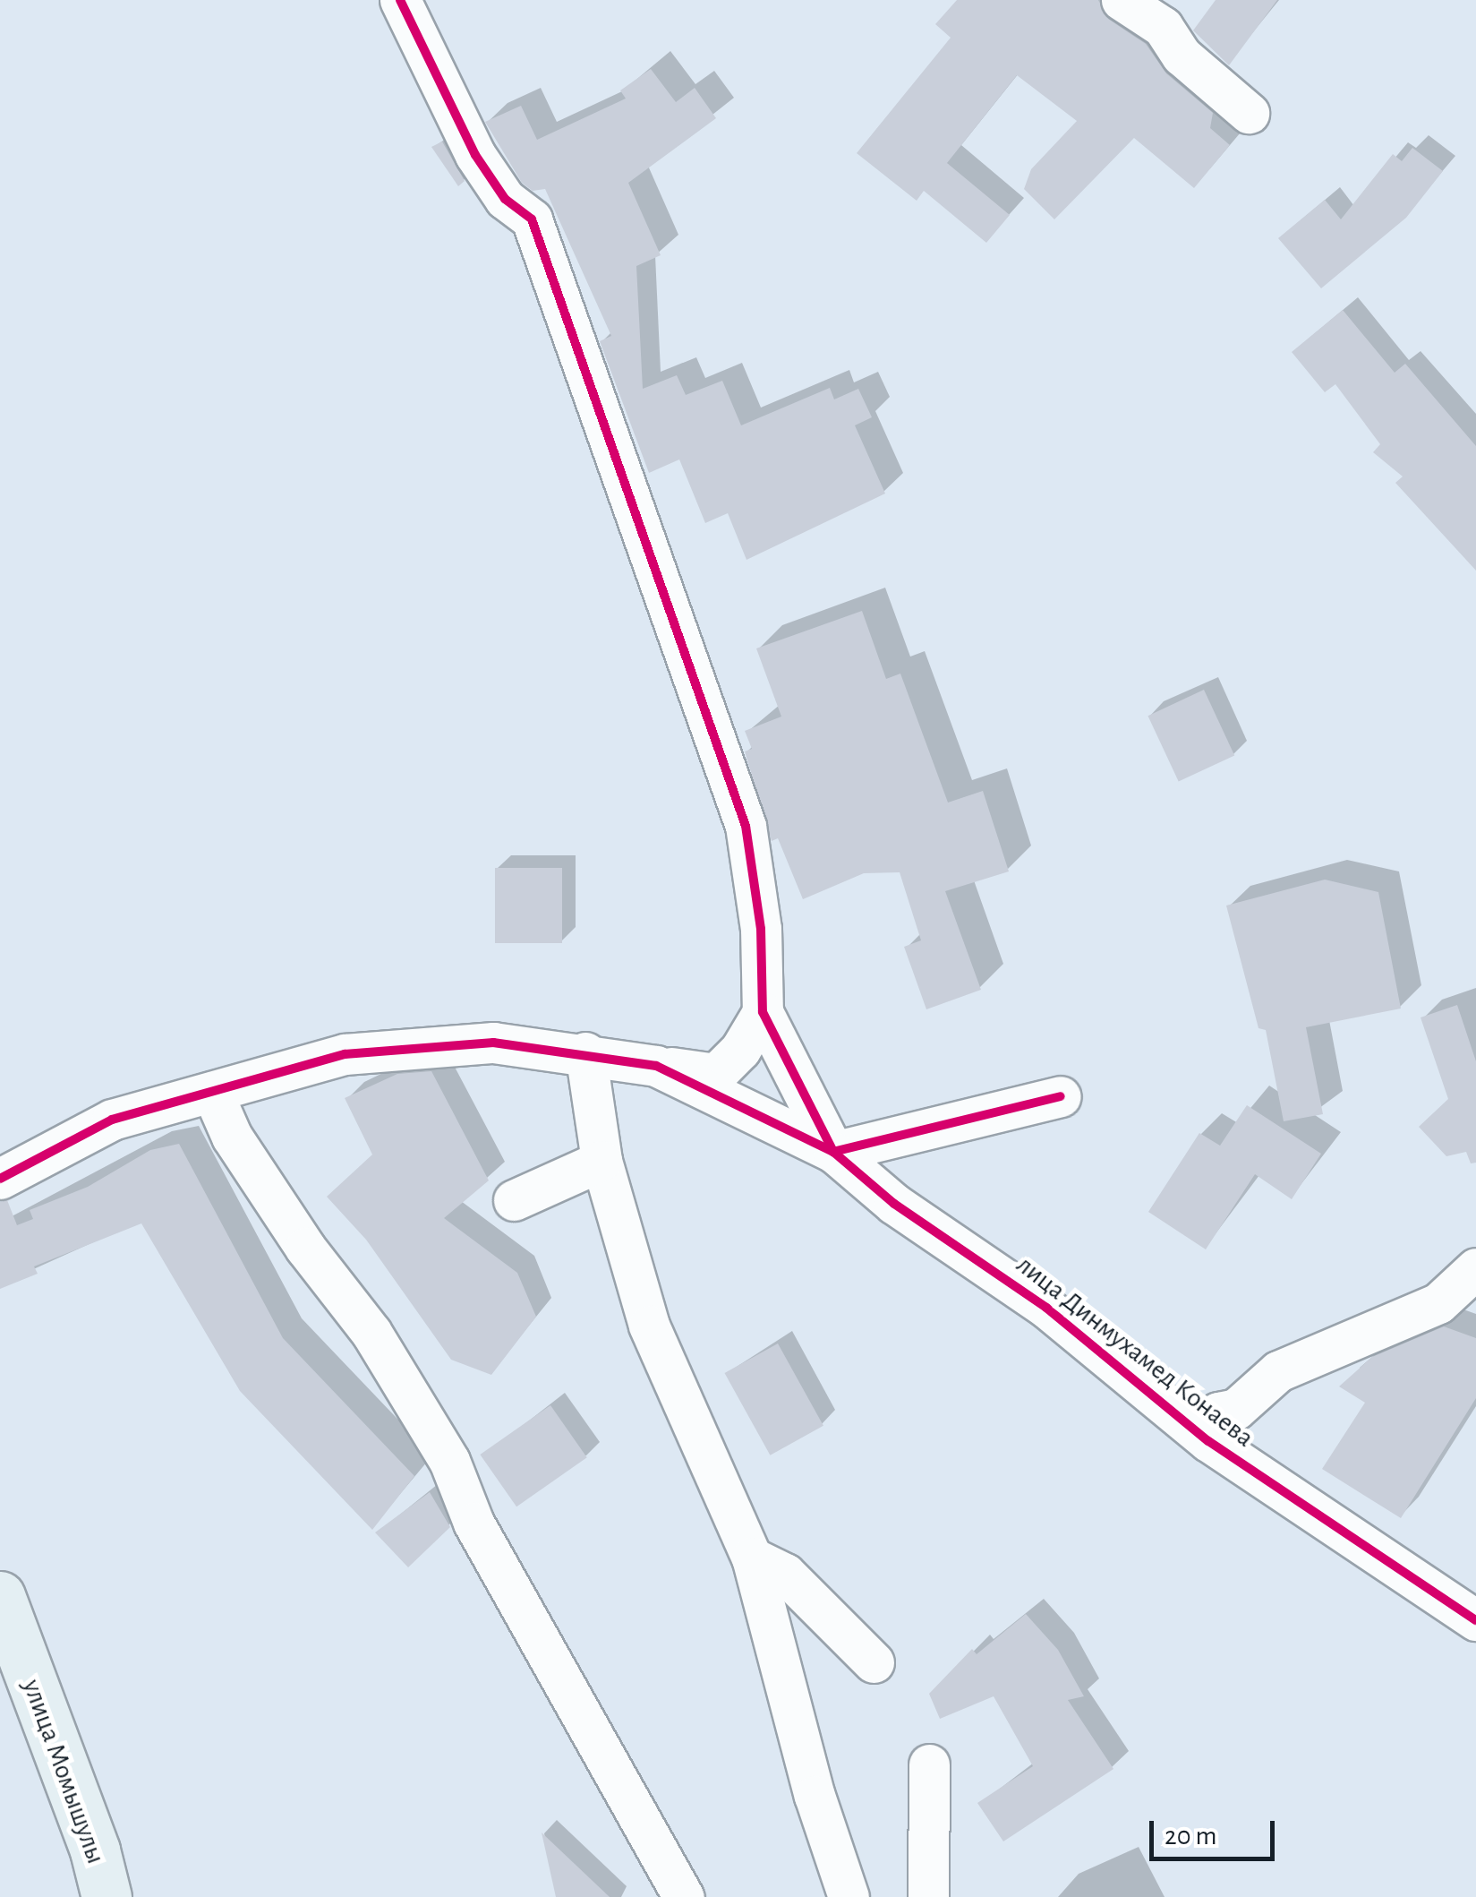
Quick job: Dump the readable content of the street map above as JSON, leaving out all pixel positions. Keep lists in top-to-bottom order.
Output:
{
  "streets": {
    "main road": ["улица Момышулы"],
    "street": ["лица Динмухамед Конаева"]
  },
  "scale_bar": "20 m"
}
